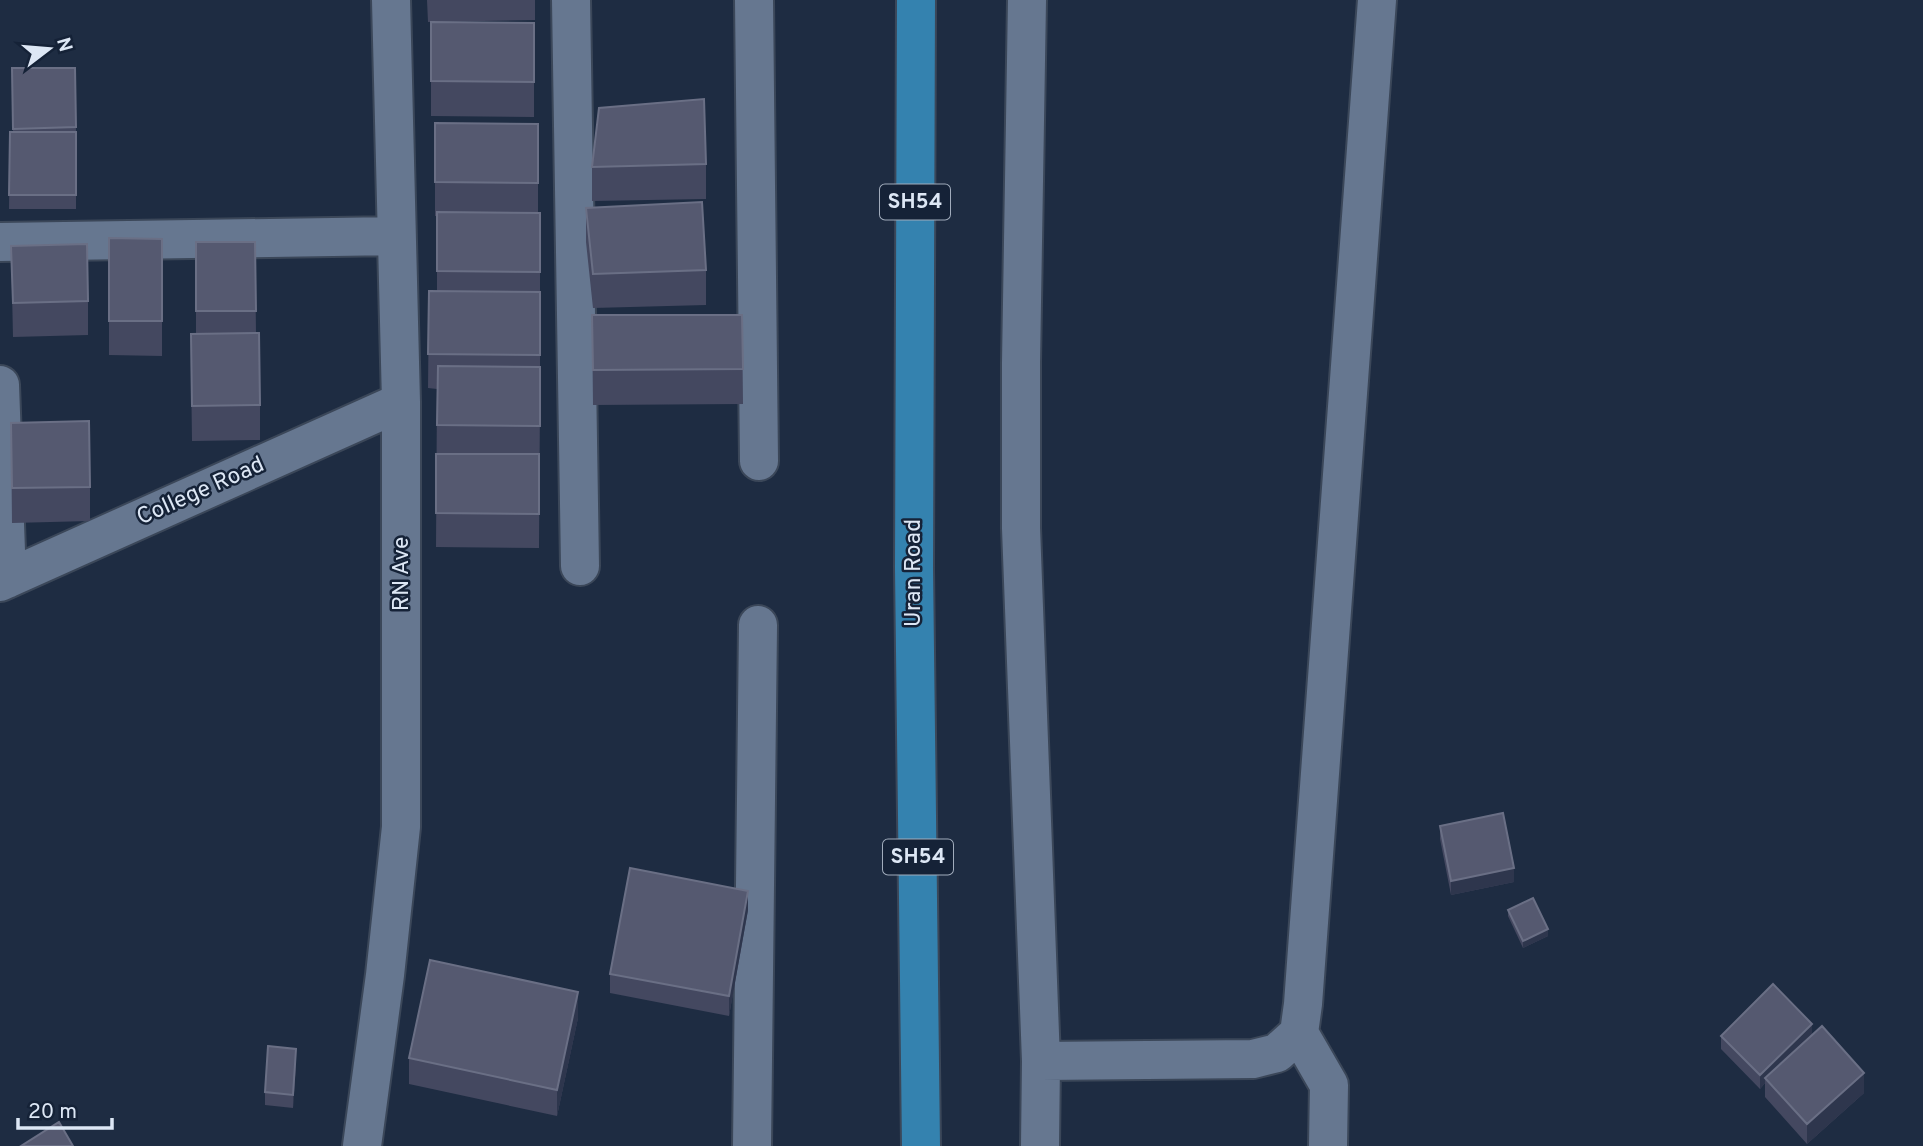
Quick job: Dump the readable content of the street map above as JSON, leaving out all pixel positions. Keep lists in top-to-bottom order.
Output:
{
  "streets": {
    "main road": ["SH54", "Uran Road"],
    "street": ["College Road", "RN Ave"]
  },
  "crossings": [
    ["College Road", "RN Ave"]
  ],
  "scale_bar": "20 m",
  "north": "right"
}
